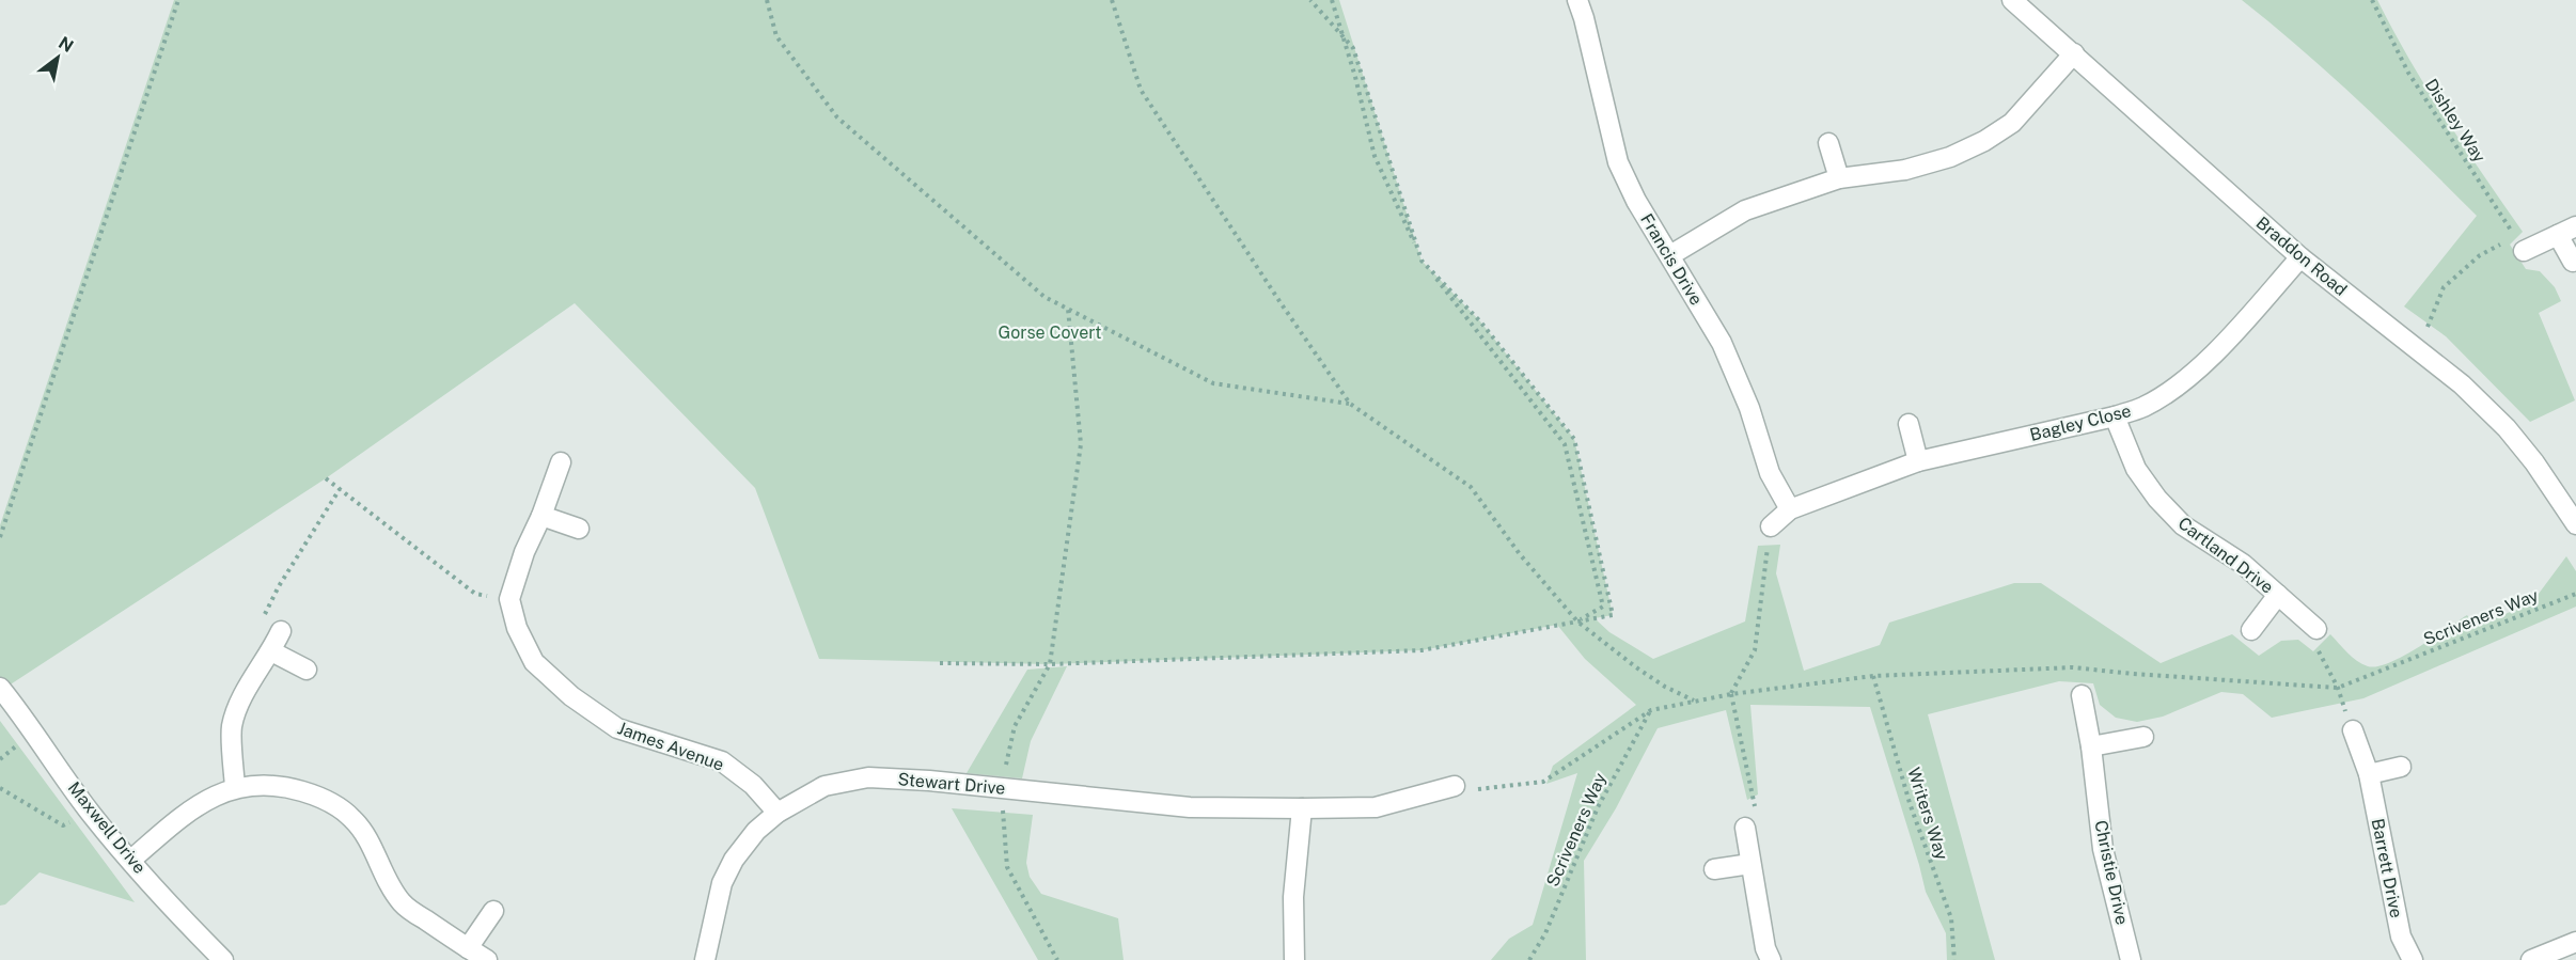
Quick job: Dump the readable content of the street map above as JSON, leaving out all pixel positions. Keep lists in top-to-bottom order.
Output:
{
  "streets": {
    "street": [
      "Braddon Road",
      "Francis Drive",
      "Bagley Close",
      "Cartland Drive",
      "James Avenue",
      "Stewart Drive",
      "Maxwell Drive",
      "Barrett Drive",
      "Christie Drive"
    ],
    "path": ["Dishley Way", "Scriveners Way", "Writers Way"]
  },
  "crossings": [
    ["Braddon Road", "Bagley Close"],
    ["Francis Drive", "Bagley Close"],
    ["Bagley Close", "Cartland Drive"],
    ["Scriveners Way", "Stewart Drive"],
    ["James Avenue", "Stewart Drive"]
  ],
  "parks": ["Gorse Covert"],
  "north": "top right"
}
